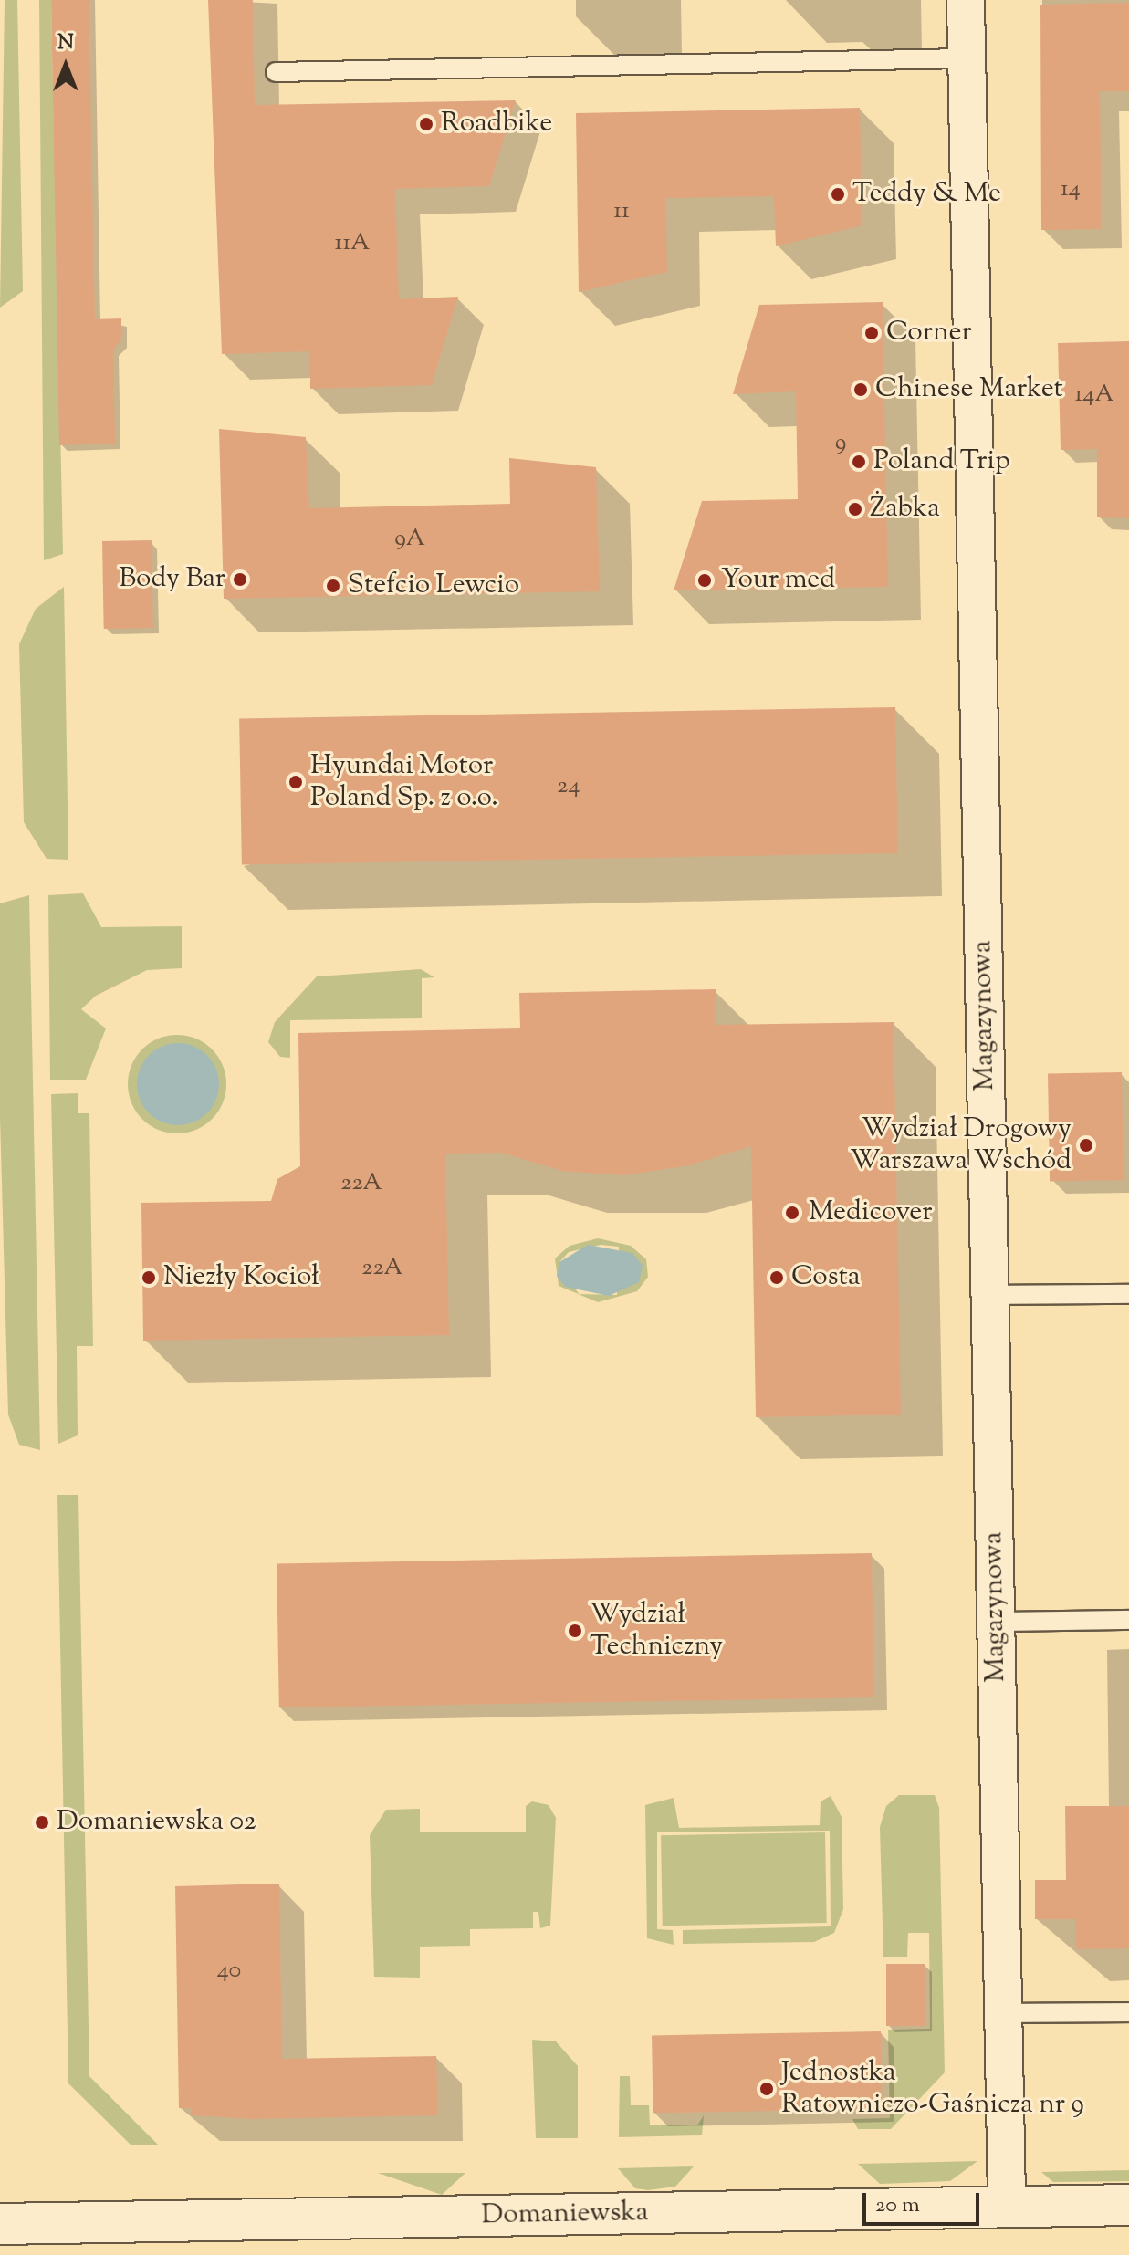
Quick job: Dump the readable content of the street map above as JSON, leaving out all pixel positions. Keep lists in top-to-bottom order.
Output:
{
  "streets": {
    "street": ["Magazynowa", "Domaniewska"]
  },
  "crossings": [
    ["Magazynowa", "Domaniewska"]
  ],
  "places": [
    "Roadbike",
    "Teddy & Me",
    "Corner",
    "Chinese Market",
    "Poland Trip",
    "Żabka",
    "Body Bar",
    "Your med",
    "Stefcio Lewcio",
    "Hyundai Motor Poland Sp. z o.o.",
    "Wydział Drogowy Warszawa Wschód",
    "Medicover",
    "Niezły Kocioł",
    "Costa",
    "Wydział Techniczny",
    "Domaniewska 02",
    "Jednostka Ratowniczo-Gaśnicza nr 9"
  ],
  "house_numbers": [
    "14",
    "11",
    "11A",
    "14A",
    "9",
    "9A",
    "24",
    "22A",
    "22A",
    "40"
  ],
  "scale_bar": "20 m",
  "north": "top"
}
